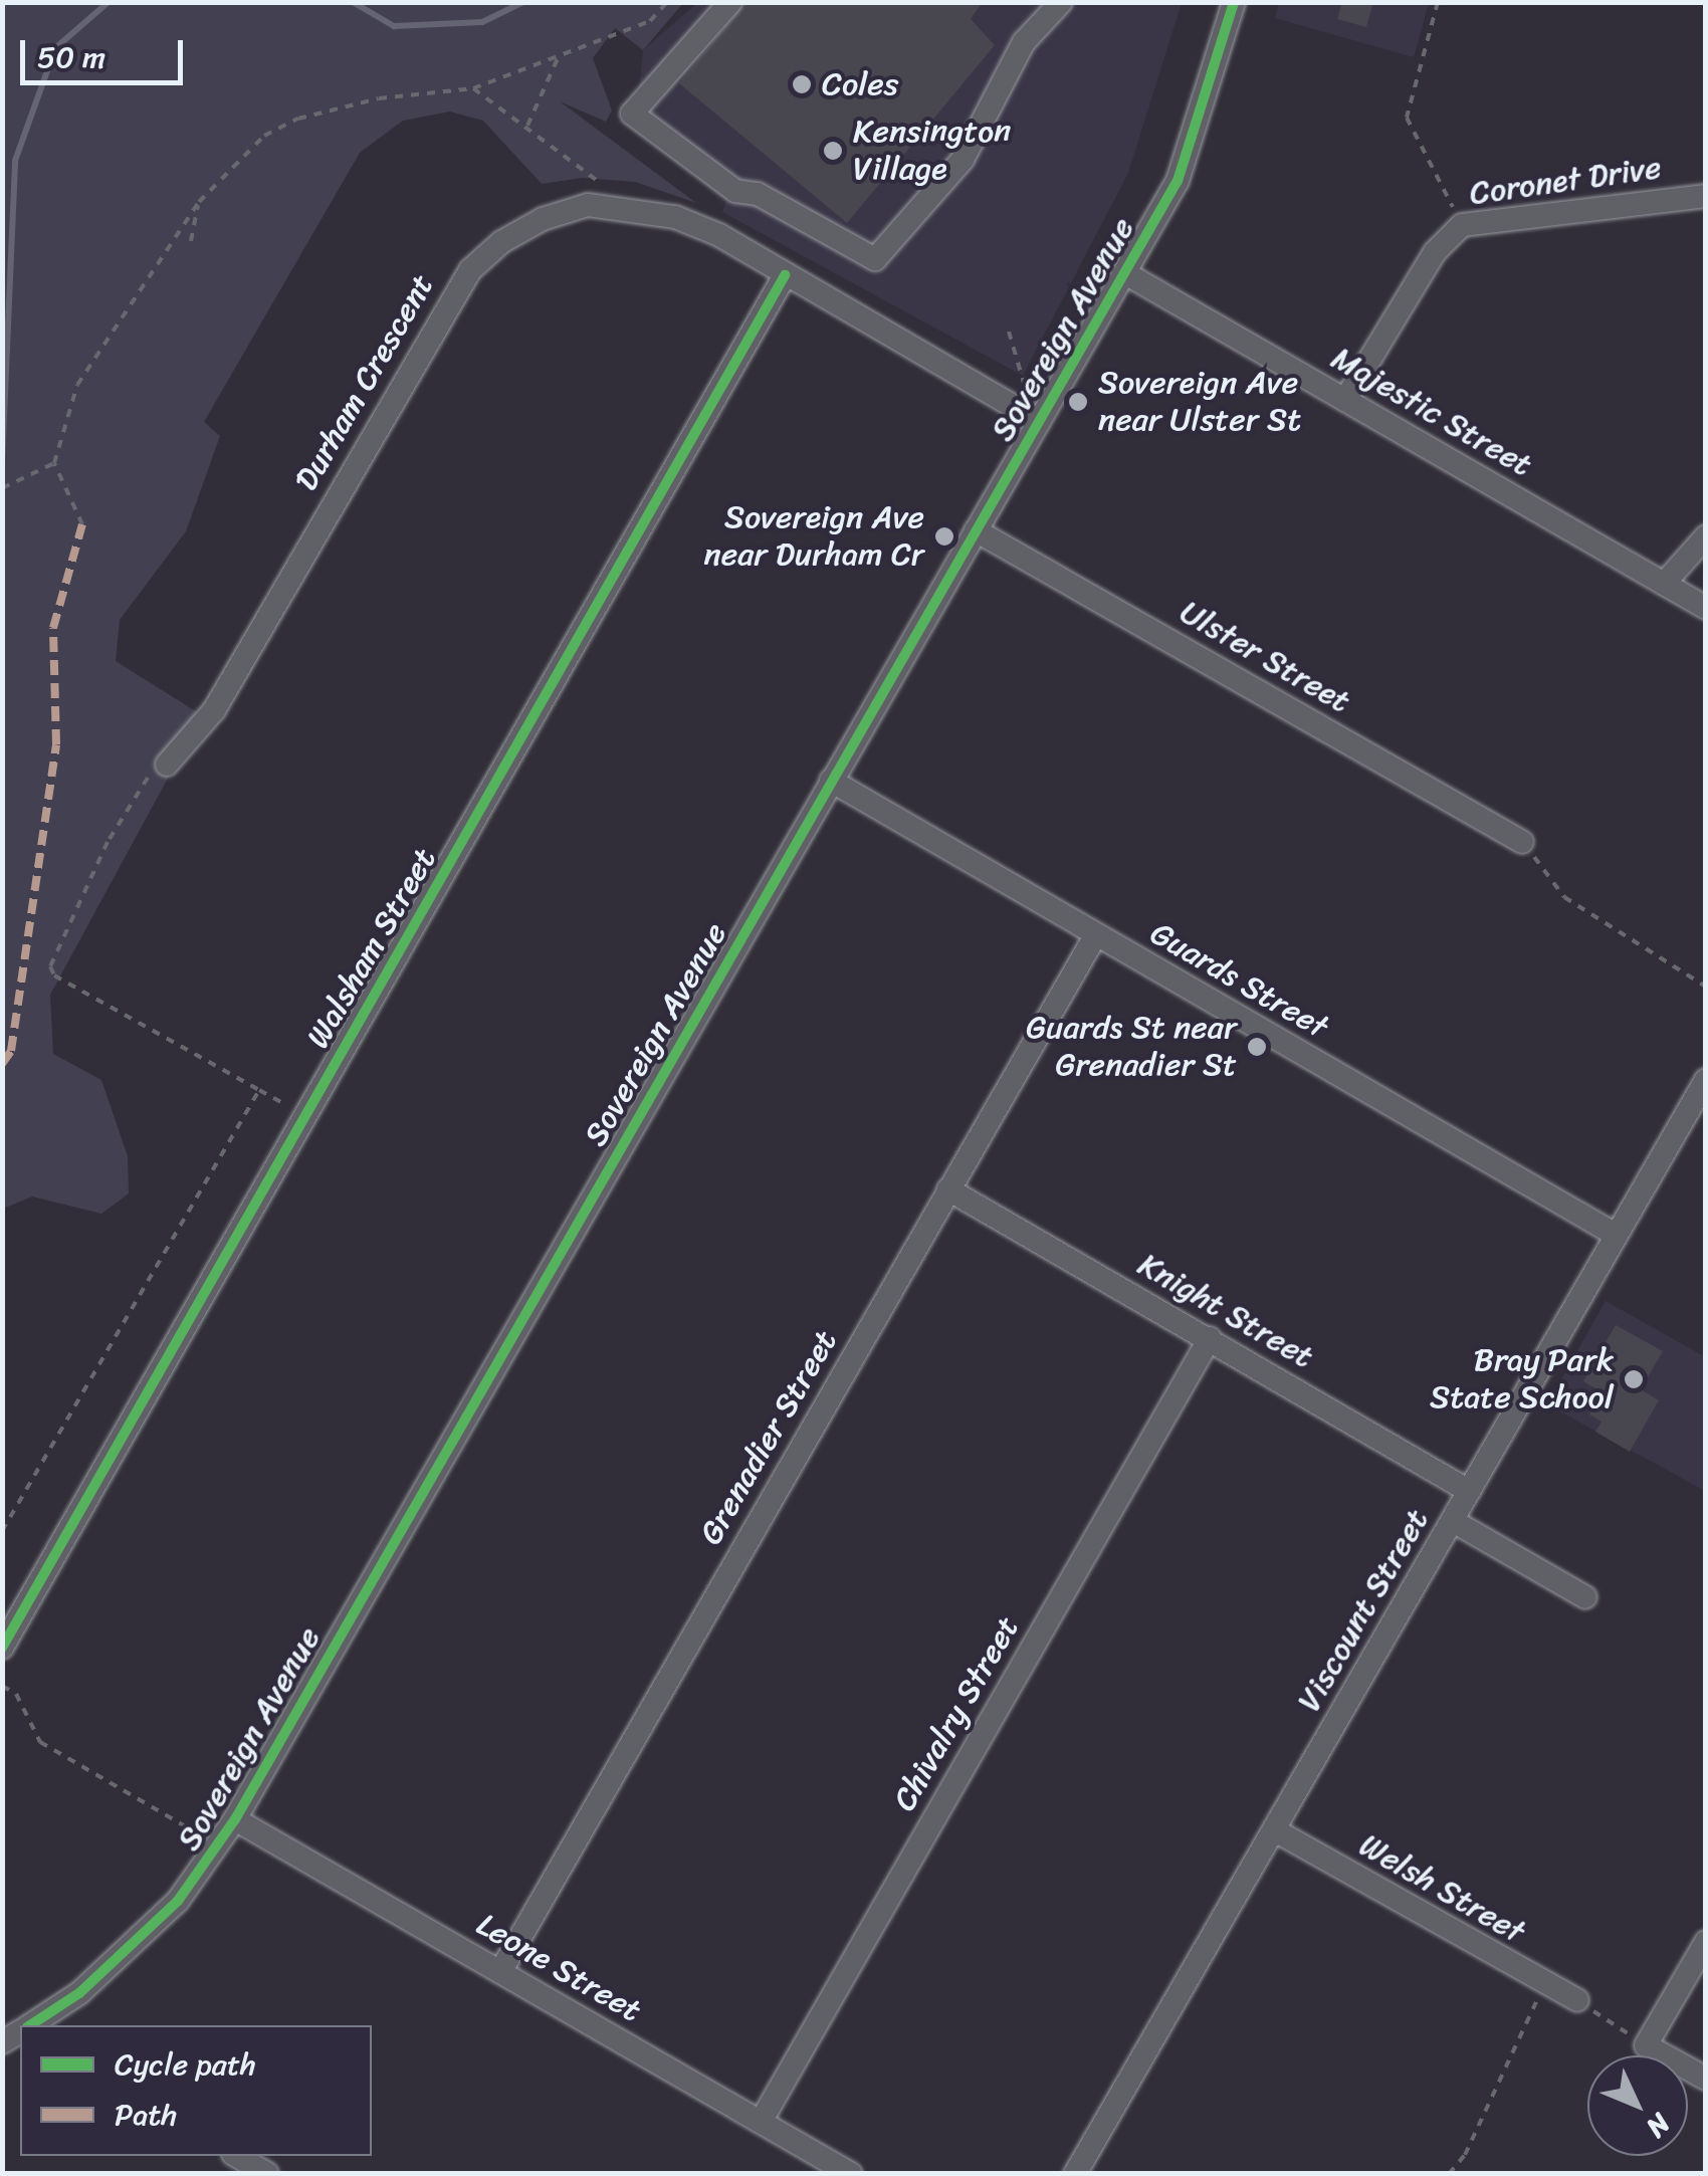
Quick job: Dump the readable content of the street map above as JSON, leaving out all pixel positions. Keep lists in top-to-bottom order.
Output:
{
  "streets": {
    "street": [
      "Coronet Drive",
      "Sovereign Avenue",
      "Durham Crescent",
      "Majestic Street",
      "Ulster Street",
      "Walsham Street",
      "Guards Street",
      "Knight Street",
      "Grenadier Street",
      "Viscount Street",
      "Chivalry Street",
      "Welsh Street",
      "Leone Street"
    ]
  },
  "crossings": [
    ["Coronet Drive", "Majestic Street"],
    ["Sovereign Avenue", "Durham Crescent"],
    ["Sovereign Avenue", "Majestic Street"],
    ["Sovereign Avenue", "Ulster Street"],
    ["Sovereign Avenue", "Guards Street"],
    ["Sovereign Avenue", "Leone Street"],
    ["Durham Crescent", "Walsham Street"],
    ["Guards Street", "Grenadier Street"],
    ["Guards Street", "Viscount Street"],
    ["Knight Street", "Grenadier Street"],
    ["Knight Street", "Viscount Street"],
    ["Knight Street", "Chivalry Street"],
    ["Grenadier Street", "Leone Street"],
    ["Viscount Street", "Welsh Street"],
    ["Chivalry Street", "Leone Street"]
  ],
  "places": [
    "Coles",
    "Kensington Village",
    "Sovereign Ave near Ulster St",
    "Sovereign Ave near Durham Cr",
    "Guards St near Grenadier St",
    "Bray Park State School"
  ],
  "legend": ["Cycle path", "Path"],
  "scale_bar": "50 m",
  "north": "bottom right"
}
